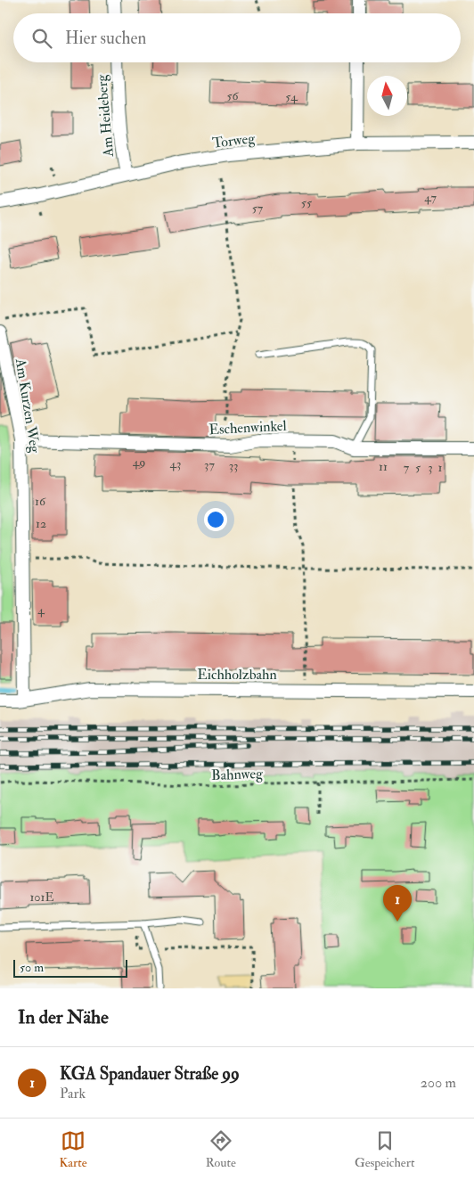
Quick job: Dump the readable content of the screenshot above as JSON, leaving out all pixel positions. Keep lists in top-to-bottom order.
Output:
{
  "streets": {
    "street": [
      "Am Heideberg",
      "Torweg",
      "Am Kurzen Weg",
      "Eschenwinkel",
      "Eichholzbahn"
    ],
    "path": ["Bahnweg"]
  },
  "crossings": [
    ["Am Heideberg", "Torweg"],
    ["Am Kurzen Weg", "Eschenwinkel"],
    ["Am Kurzen Weg", "Eichholzbahn"]
  ],
  "house_numbers": [
    "56",
    "54",
    "47",
    "55",
    "57",
    "49",
    "43",
    "37",
    "33",
    "11",
    "7",
    "5",
    "3",
    "1",
    "16",
    "12",
    "4",
    "101E"
  ],
  "scale_bar": "50 m",
  "north": "top",
  "page": {
    "search": "Hier suchen",
    "pins": "1",
    "scale": "50 m",
    "heading": "In der Nähe",
    "list": [
      {
        "mark": "1",
        "name": "KGA Spandauer Straße 99",
        "note": "Park",
        "value": "200 m"
      }
    ],
    "nav": ["Karte", "Route", "Gespeichert"]
  }
}
